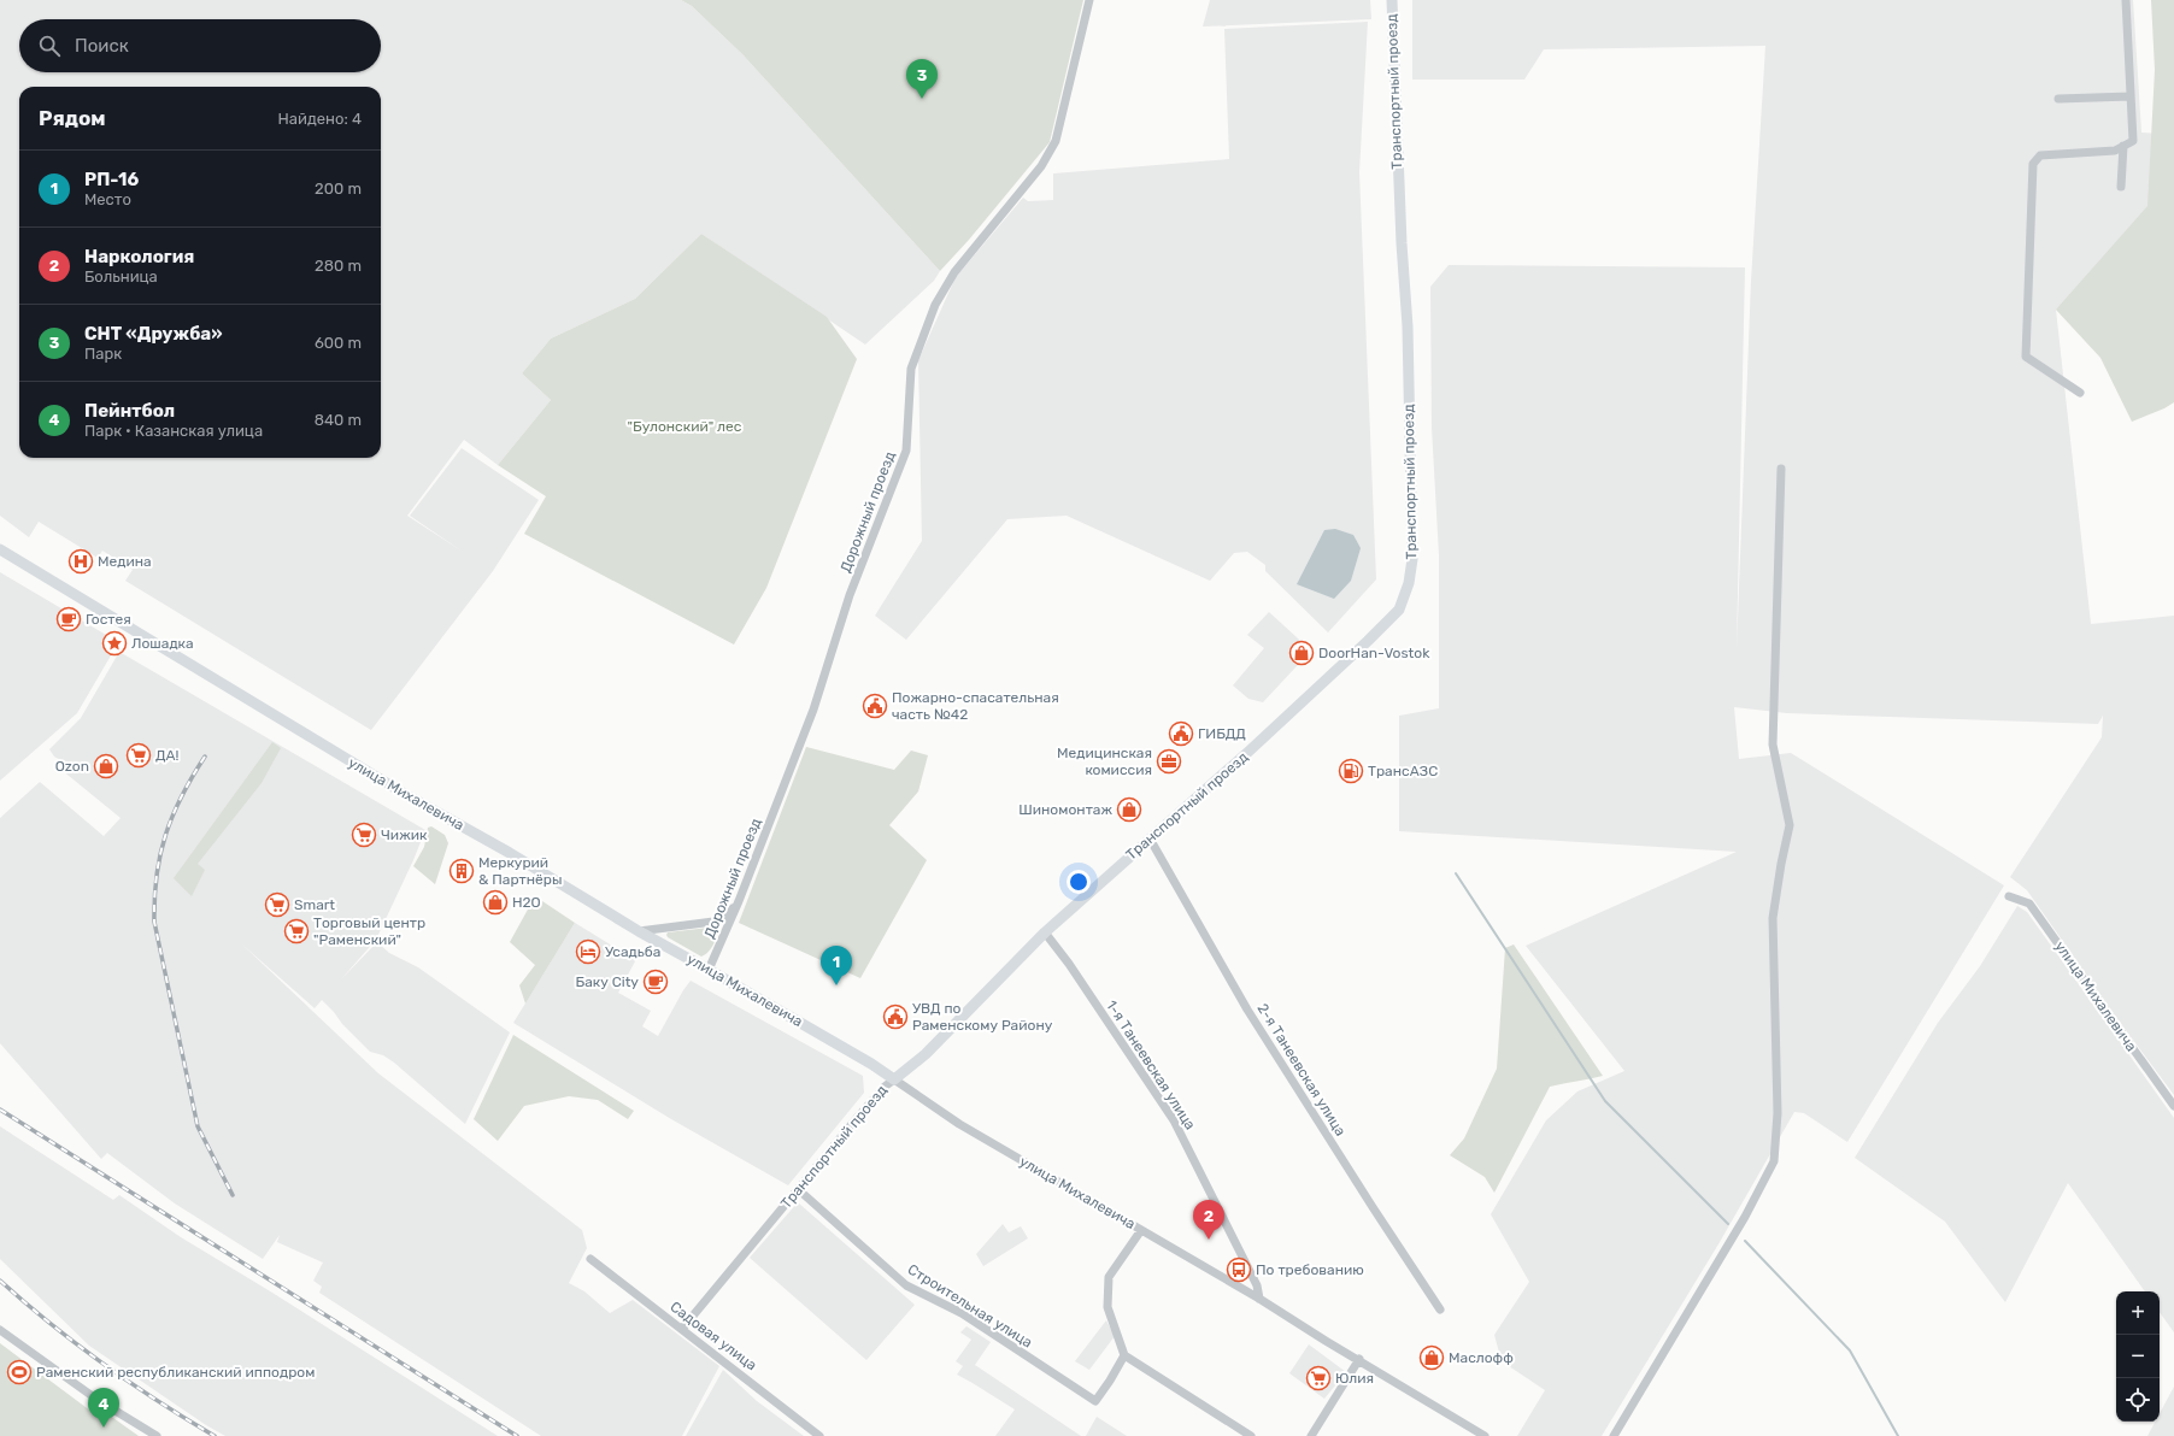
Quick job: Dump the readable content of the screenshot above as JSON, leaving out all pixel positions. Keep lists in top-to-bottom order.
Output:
{
  "streets": {
    "main road": ["Транспортный проезд", "улица Михалевича"],
    "street": [
      "Дорожный проезд",
      "1-я Танеевская улица",
      "2-я Танеевская улица",
      "Строительная улица",
      "Садовая улица"
    ]
  },
  "crossings": [
    ["Транспортный проезд", "улица Михалевича"],
    ["Транспортный проезд", "1-я Танеевская улица"],
    ["Транспортный проезд", "2-я Танеевская улица"],
    ["Транспортный проезд", "Строительная улица"],
    ["Транспортный проезд", "Садовая улица"],
    ["Дорожный проезд", "улица Михалевича"],
    ["улица Михалевича", "1-я Танеевская улица"]
  ],
  "parks": ["\"Булонский\" лес"],
  "places": {
    "hospital": ["Медина"],
    "cafe": ["Гостея", "Баку City"],
    "place": ["Лошадка"],
    "shop": [
      "DoorHan-Vostok",
      "Ozon",
      "Шиномонтаж",
      "H2O",
      "Маслофф"
    ],
    "public building": ["Пожарно-спасательная часть №42", "ГИБДД", "УВД по Раменскому Району"],
    "supermarket": [
      "ДА!",
      "Чижик",
      "Smart",
      "Торговый центр \"Раменский\"",
      "Юлия"
    ],
    "office": ["Медицинская комиссия"],
    "fuel station": ["ТрансАЗС"],
    "building": ["Меркурий & Партнёры"],
    "hotel": ["Усадьба"],
    "bus stop": ["По требованию"],
    "sports": ["Раменский республиканский ипподром"]
  },
  "page": {
    "search": "Поиск",
    "pins": [
      "3",
      "1",
      "2",
      "4"
    ],
    "heading": ["Рядом", "Найдено: 4"],
    "list": [
      {
        "mark": "1",
        "name": "РП-16",
        "note": "Место",
        "value": "200 m"
      },
      {
        "mark": "2",
        "name": "Наркология",
        "note": "Больница",
        "value": "280 m"
      },
      {
        "mark": "3",
        "name": "СНТ «Дружба»",
        "note": "Парк",
        "value": "600 m"
      },
      {
        "mark": "4",
        "name": "Пейнтбол",
        "note": "Парк · Казанская улица",
        "value": "840 m"
      }
    ],
    "map_buttons": ["+", "−"]
  }
}
